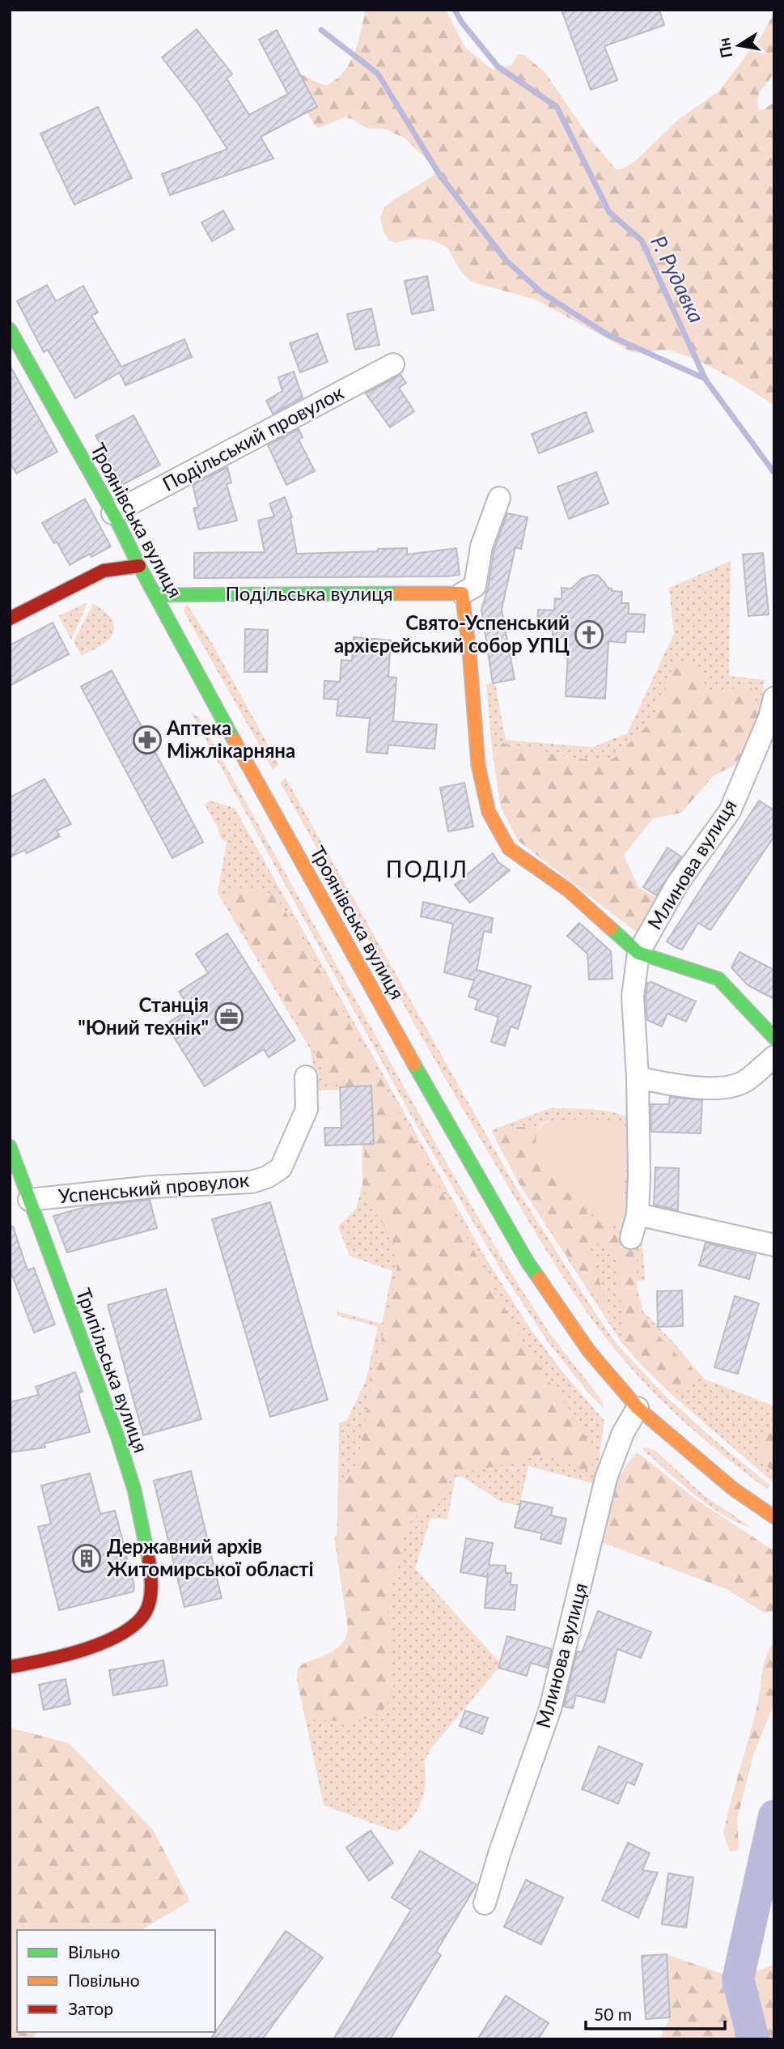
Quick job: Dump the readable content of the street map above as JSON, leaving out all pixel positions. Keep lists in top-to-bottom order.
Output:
{
  "streets": {
    "street": [
      "Подільський провулок",
      "Троянівська вулиця",
      "Подільська вулиця",
      "Млинова вулиця",
      "Успенський провулок",
      "Трипільська вулиця"
    ]
  },
  "crossings": [
    ["Подільський провулок", "Троянівська вулиця"],
    ["Троянівська вулиця", "Подільська вулиця"],
    ["Троянівська вулиця", "Млинова вулиця"],
    ["Успенський провулок", "Трипільська вулиця"]
  ],
  "districts": ["ПОДІЛ"],
  "water": ["Р. Рудавка"],
  "places": {
    "church": ["Свято-Успенський архієрейський собор УПЦ"],
    "pharmacy": ["Аптека Міжлікарняна"],
    "office": ["Станція \"Юний технік\""],
    "building": ["Державний архів Житомирської області"]
  },
  "legend": ["Вільно", "Повільно", "Затор"],
  "scale_bar": "50 m",
  "north": "left"
}
